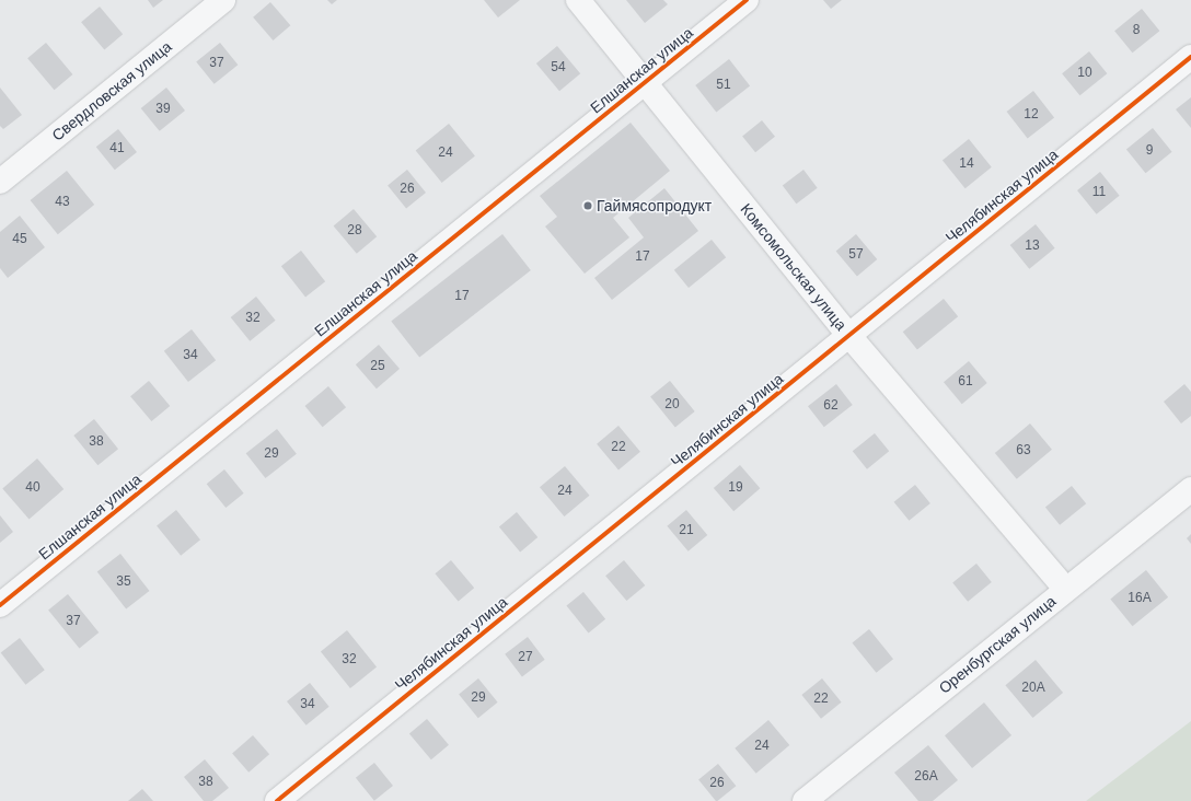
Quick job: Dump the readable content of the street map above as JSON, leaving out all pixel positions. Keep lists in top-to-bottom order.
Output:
{
  "streets": {
    "street": [
      "Елшанская улица",
      "Свердловская улица",
      "Челябинская улица",
      "Комсомольская улица",
      "Оренбургская улица"
    ]
  },
  "crossings": [
    ["Елшанская улица", "Комсомольская улица"],
    ["Челябинская улица", "Комсомольская улица"],
    ["Комсомольская улица", "Оренбургская улица"]
  ],
  "places": ["Гаймясопродукт"],
  "house_numbers": [
    "8",
    "37",
    "54",
    "10",
    "51",
    "39",
    "12",
    "41",
    "9",
    "24",
    "14",
    "26",
    "11",
    "43",
    "28",
    "45",
    "13",
    "57",
    "17",
    "17",
    "32",
    "34",
    "25",
    "61",
    "20",
    "62",
    "38",
    "22",
    "63",
    "29",
    "40",
    "19",
    "24",
    "21",
    "35",
    "16А",
    "37",
    "27",
    "32",
    "20А",
    "29",
    "22",
    "34",
    "24",
    "26А",
    "38",
    "26"
  ]
}
